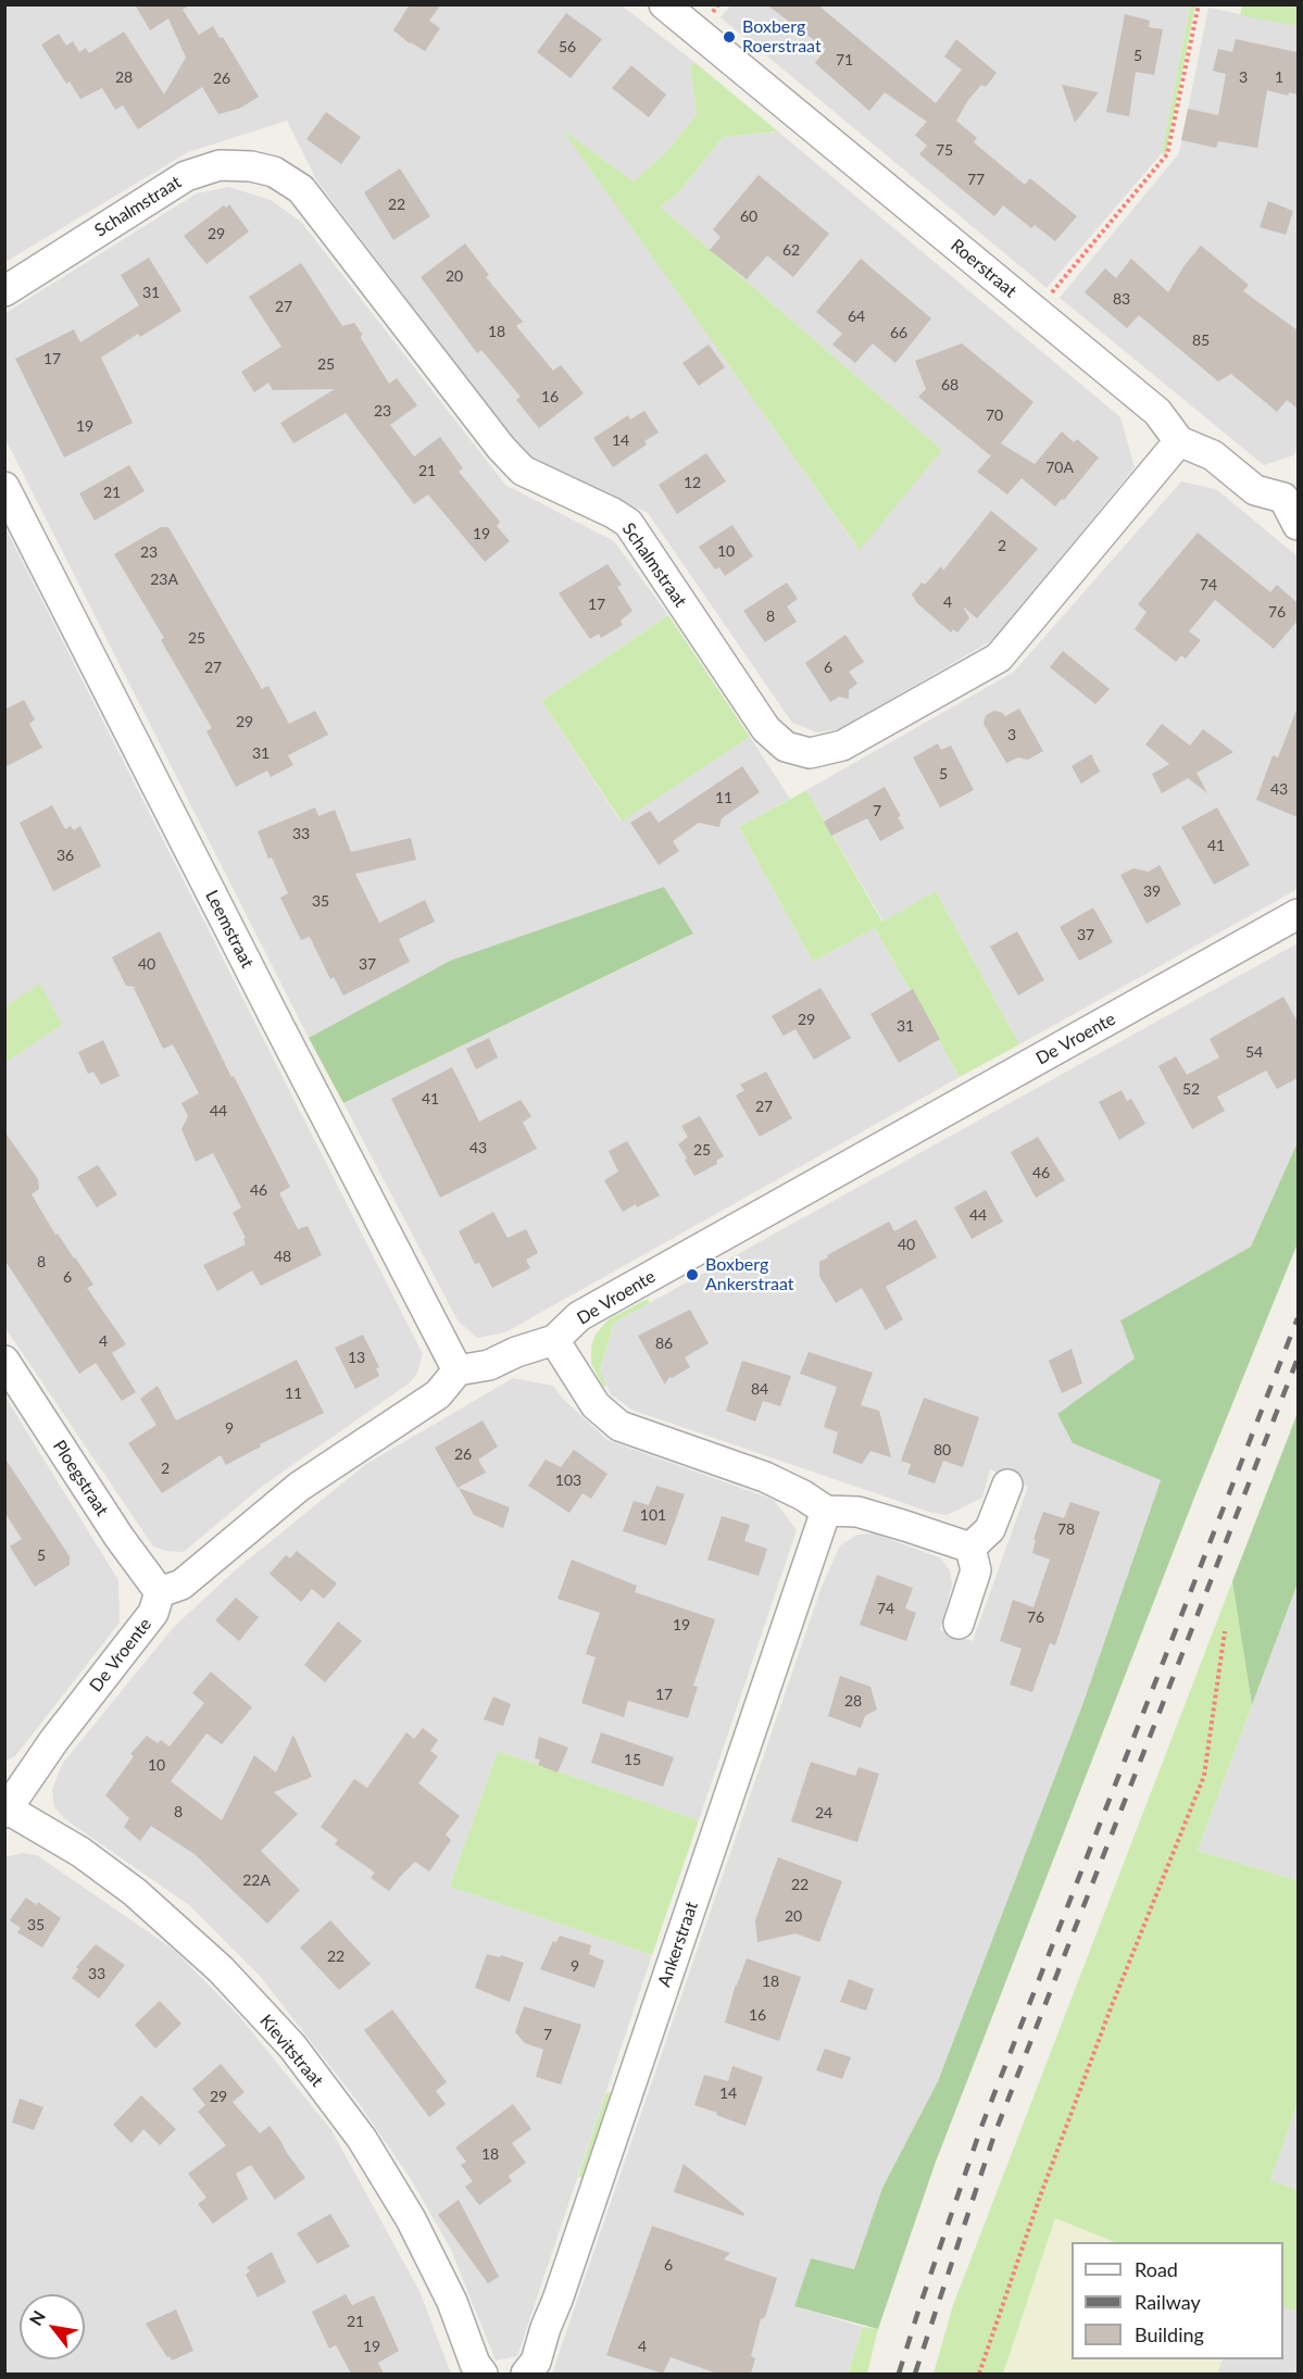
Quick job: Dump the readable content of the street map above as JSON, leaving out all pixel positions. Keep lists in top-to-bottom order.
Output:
{
  "streets": {
    "street": [
      "Schalmstraat",
      "Roerstraat",
      "Leemstraat",
      "De Vroente",
      "Ploegstraat",
      "Ankerstraat",
      "Kievitstraat"
    ]
  },
  "crossings": [
    ["Schalmstraat", "Roerstraat"],
    ["Leemstraat", "De Vroente"],
    ["De Vroente", "Ploegstraat"],
    ["De Vroente", "Kievitstraat"]
  ],
  "places": ["Boxberg Roerstraat", "Boxberg Ankerstraat"],
  "house_numbers": [
    "56",
    "5",
    "71",
    "28",
    "3",
    "1",
    "26",
    "75",
    "77",
    "22",
    "60",
    "29",
    "62",
    "20",
    "31",
    "83",
    "27",
    "64",
    "18",
    "66",
    "85",
    "17",
    "25",
    "68",
    "16",
    "23",
    "70",
    "19",
    "14",
    "70A",
    "21",
    "12",
    "21",
    "19",
    "2",
    "10",
    "23",
    "23A",
    "74",
    "4",
    "17",
    "76",
    "8",
    "25",
    "27",
    "6",
    "29",
    "3",
    "31",
    "5",
    "43",
    "11",
    "7",
    "33",
    "41",
    "36",
    "39",
    "35",
    "37",
    "40",
    "37",
    "29",
    "31",
    "54",
    "52",
    "41",
    "27",
    "44",
    "43",
    "25",
    "46",
    "46",
    "44",
    "40",
    "48",
    "8",
    "6",
    "4",
    "86",
    "13",
    "84",
    "11",
    "9",
    "80",
    "26",
    "2",
    "103",
    "101",
    "78",
    "5",
    "74",
    "76",
    "19",
    "17",
    "28",
    "15",
    "10",
    "8",
    "24",
    "22A",
    "22",
    "20",
    "35",
    "22",
    "9",
    "33",
    "18",
    "16",
    "7",
    "14",
    "29",
    "18",
    "6",
    "21",
    "19",
    "4"
  ],
  "legend": ["Road", "Railway", "Building"],
  "north": "top left"
}
